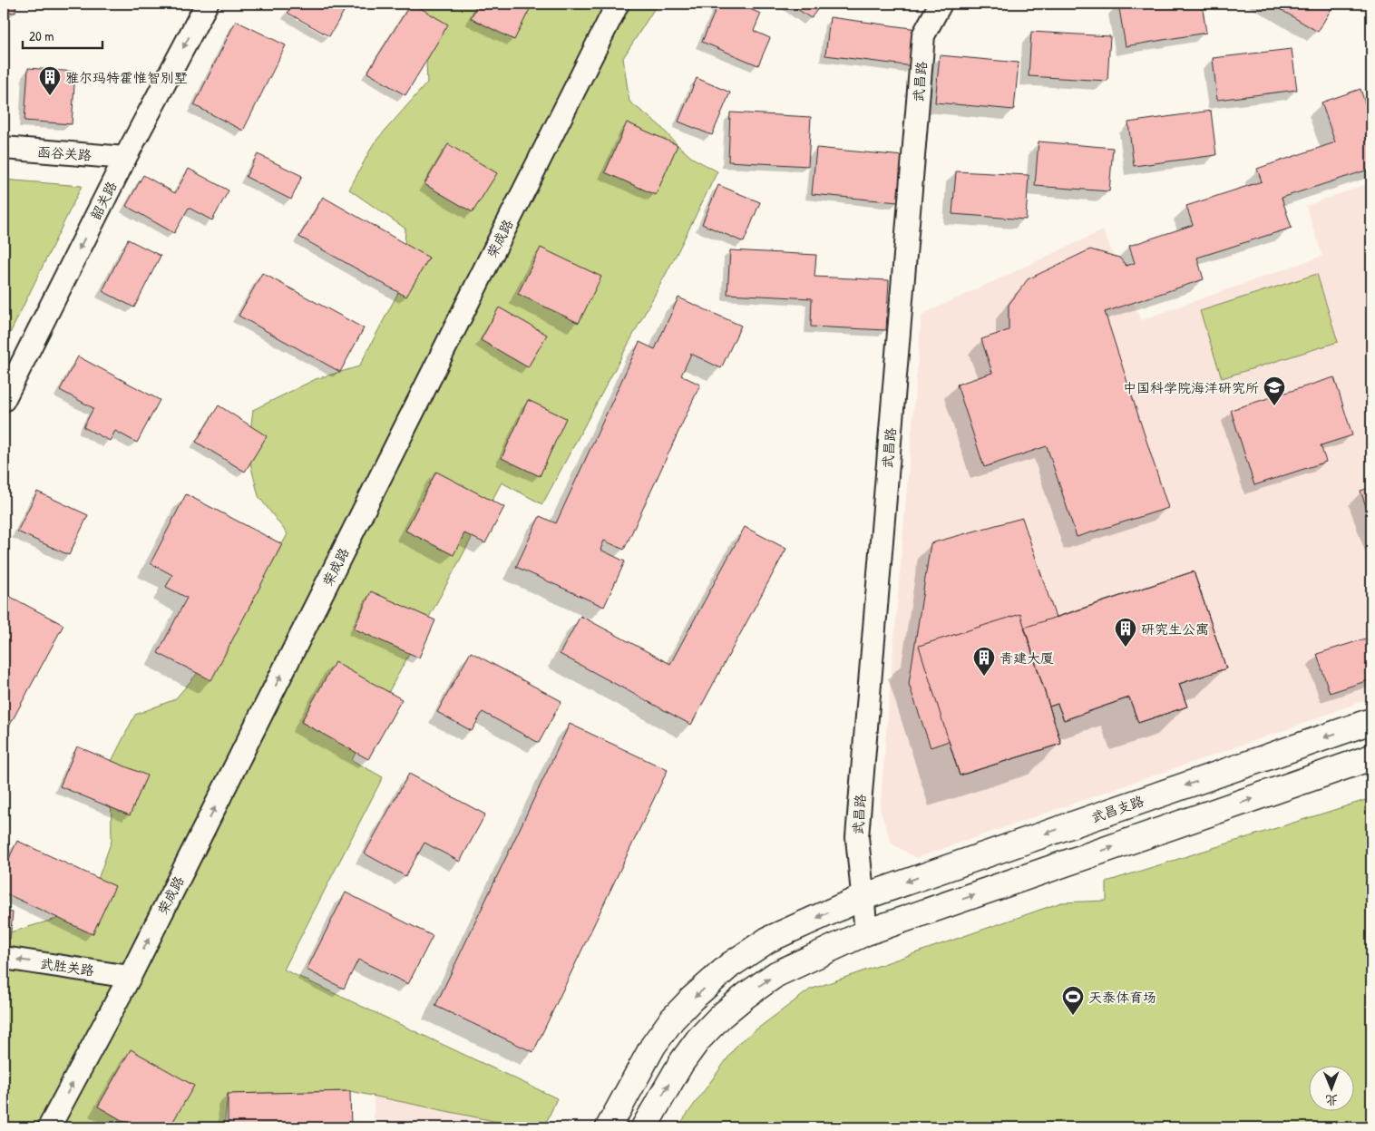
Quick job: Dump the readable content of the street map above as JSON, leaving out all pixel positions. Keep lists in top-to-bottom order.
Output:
{
  "streets": {
    "street": [
      "武昌路",
      "函谷关路",
      "韶关路",
      "荣成路",
      "武昌支路",
      "武胜关路"
    ]
  },
  "crossings": [
    ["武昌路", "武昌支路"],
    ["函谷关路", "韶关路"],
    ["荣成路", "武胜关路"]
  ],
  "one_way": ["韶关路", "荣成路", "武胜关路"],
  "places": {
    "building": ["雅尔玛特霍惟智别墅", "研究生公寓", "青建大厦"],
    "school or university": ["中国科学院海洋研究所"],
    "sports": ["天泰体育场"]
  },
  "scale_bar": "20 m",
  "north": "bottom"
}
